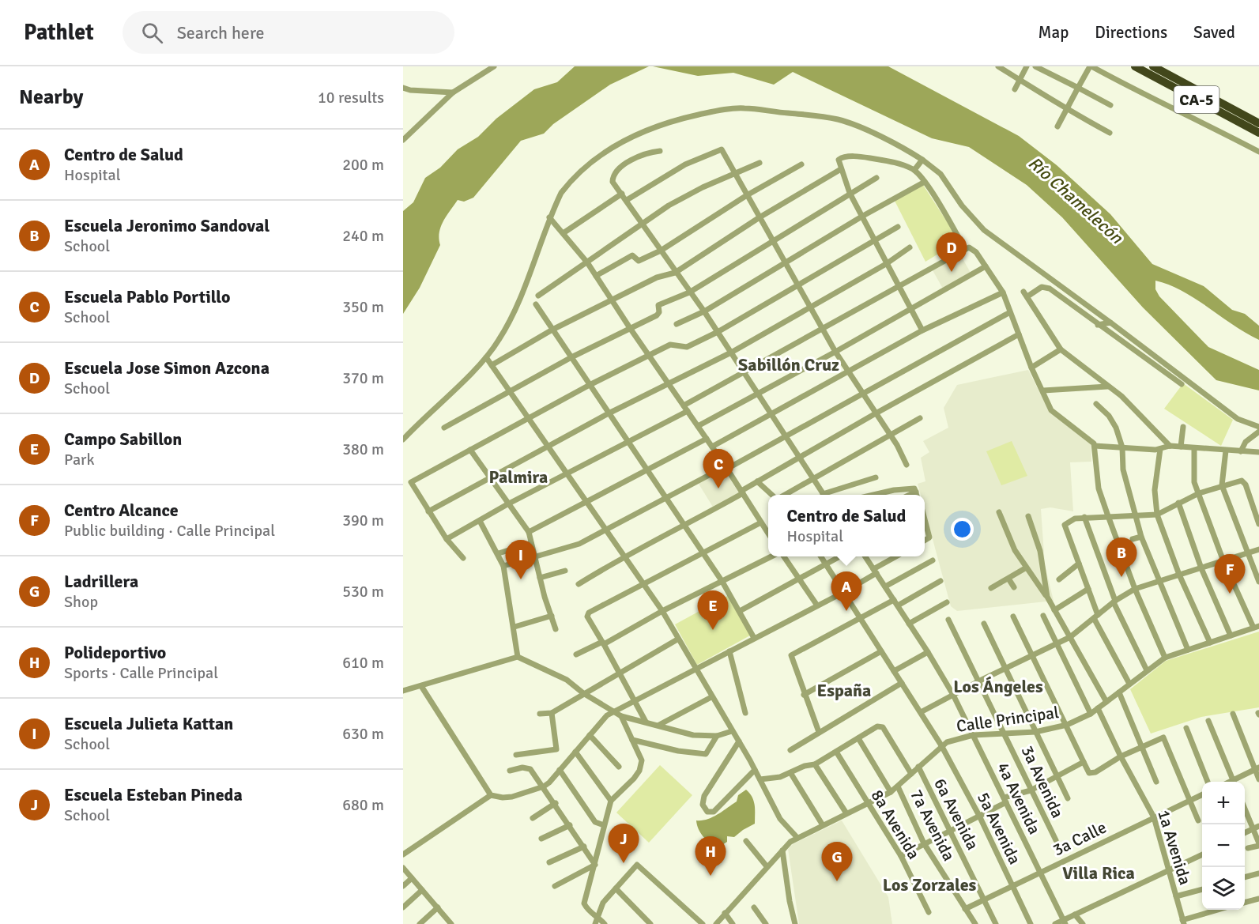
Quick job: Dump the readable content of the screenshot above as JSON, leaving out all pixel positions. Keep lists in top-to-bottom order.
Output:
{
  "streets": {
    "highway": ["CA-5"],
    "street": [
      "Calle Principal",
      "3a Avenida",
      "4a Avenida",
      "6a Avenida",
      "8a Avenida",
      "7a Avenida",
      "5a Avenida",
      "3a Calle",
      "1a Avenida"
    ]
  },
  "crossings": [
    ["Calle Principal", "3a Avenida"],
    ["Calle Principal", "4a Avenida"],
    ["Calle Principal", "6a Avenida"],
    ["Calle Principal", "8a Avenida"],
    ["Calle Principal", "7a Avenida"],
    ["Calle Principal", "5a Avenida"],
    ["Calle Principal", "1a Avenida"],
    ["4a Avenida", "3a Calle"],
    ["6a Avenida", "3a Calle"],
    ["7a Avenida", "3a Calle"],
    ["5a Avenida", "3a Calle"],
    ["3a Calle", "1a Avenida"]
  ],
  "districts": [
    "Sabillón Cruz",
    "Palmira",
    "Los Ángeles",
    "España",
    "Villa Rica",
    "Los Zorzales"
  ],
  "water": ["Río Chamelecón"],
  "page": {
    "header": "Pathlet",
    "search": "Search here",
    "nav": ["Map", "Directions", "Saved"],
    "heading": ["Nearby", "10 results"],
    "list": [
      {
        "mark": "A",
        "name": "Centro de Salud",
        "note": "Hospital",
        "value": "200 m"
      },
      {
        "mark": "B",
        "name": "Escuela Jeronimo Sandoval",
        "note": "School",
        "value": "240 m"
      },
      {
        "mark": "C",
        "name": "Escuela Pablo Portillo",
        "note": "School",
        "value": "350 m"
      },
      {
        "mark": "D",
        "name": "Escuela Jose Simon Azcona",
        "note": "School",
        "value": "370 m"
      },
      {
        "mark": "E",
        "name": "Campo Sabillon",
        "note": "Park",
        "value": "380 m"
      },
      {
        "mark": "F",
        "name": "Centro Alcance",
        "note": "Public building · Calle Principal",
        "value": "390 m"
      },
      {
        "mark": "G",
        "name": "Ladrillera",
        "note": "Shop",
        "value": "530 m"
      },
      {
        "mark": "H",
        "name": "Polideportivo",
        "note": "Sports · Calle Principal",
        "value": "610 m"
      },
      {
        "mark": "I",
        "name": "Escuela Julieta Kattan",
        "note": "School",
        "value": "630 m"
      },
      {
        "mark": "J",
        "name": "Escuela Esteban Pineda",
        "note": "School",
        "value": "680 m"
      }
    ],
    "pins": [
      "D",
      "C",
      "B",
      "I",
      "F",
      "A",
      "E",
      "J",
      "H",
      "G"
    ],
    "popup": ["Centro de Salud", "Hospital"],
    "map_buttons": ["+", "−"]
  }
}
